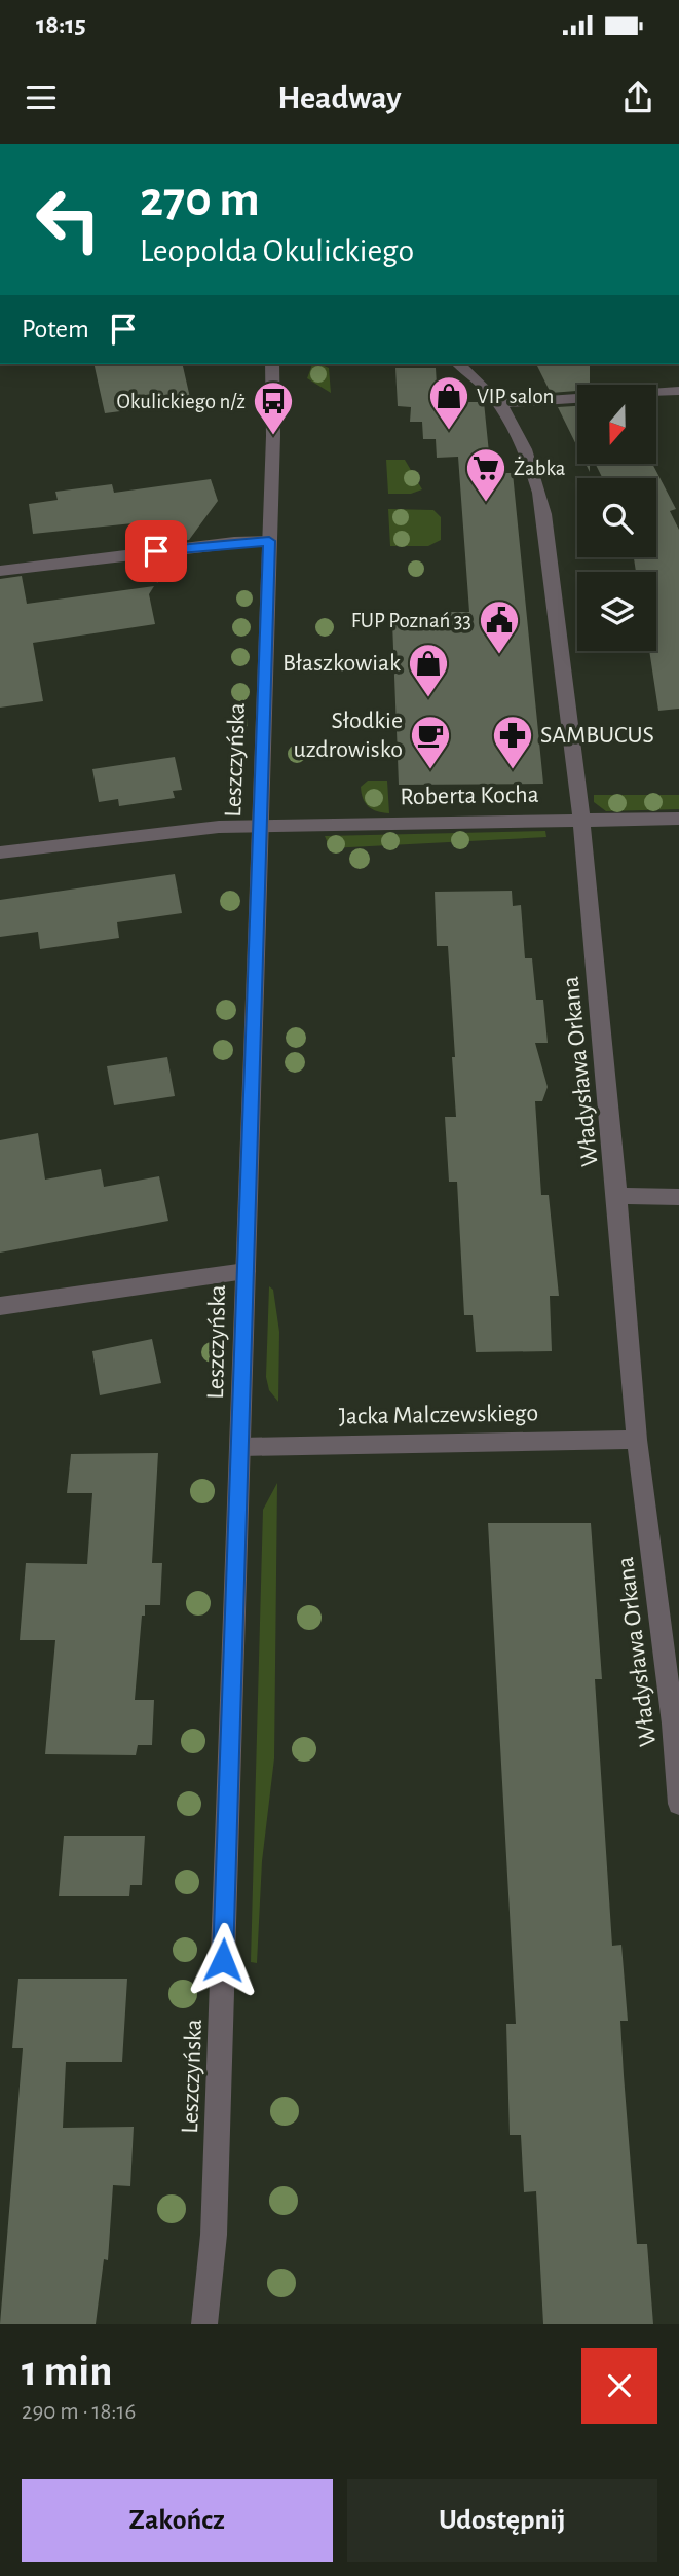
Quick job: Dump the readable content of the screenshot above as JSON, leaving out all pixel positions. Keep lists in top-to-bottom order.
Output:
{
  "streets": {
    "street": [
      "Leszczyńska",
      "Roberta Kocha",
      "Władysława Orkana",
      "Jacka Malczewskiego"
    ]
  },
  "crossings": [
    ["Leszczyńska", "Roberta Kocha"],
    ["Leszczyńska", "Jacka Malczewskiego"],
    ["Roberta Kocha", "Władysława Orkana"],
    ["Władysława Orkana", "Jacka Malczewskiego"]
  ],
  "places": {
    "shop": ["VIP salon", "Błaszkowiak"],
    "bus stop": ["Okulickiego n/ż"],
    "supermarket": ["Żabka"],
    "public building": ["FUP Poznań 33"],
    "cafe": ["Słodkie uzdrowisko"],
    "pharmacy": ["SAMBUCUS"]
  },
  "north": "bottom",
  "page": {
    "status": "18:15",
    "header": "Headway",
    "turn": ["270 m", "Leopolda Okulickiego"],
    "then": "Potem",
    "heading": ["1 min", "290 m · 18:16"],
    "buttons": ["Zakończ", "Udostępnij"]
  }
}
